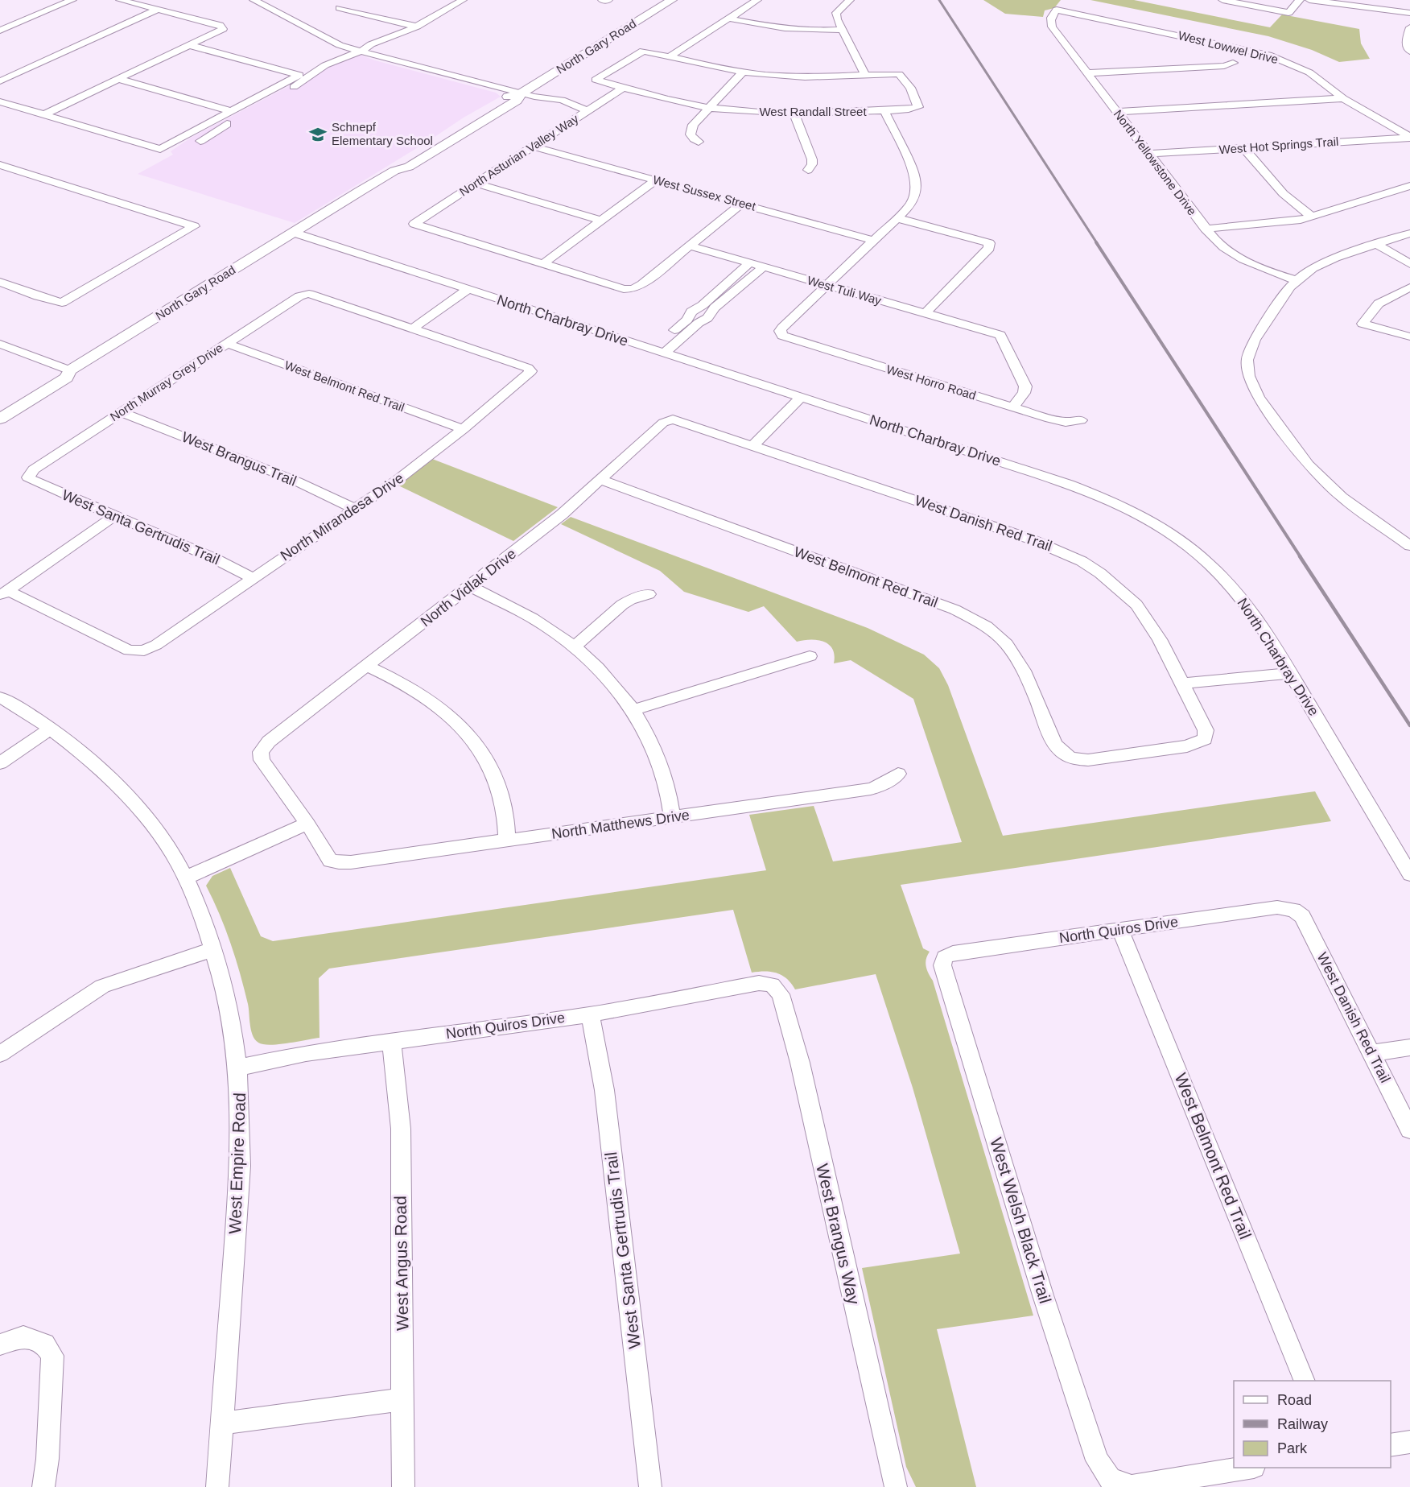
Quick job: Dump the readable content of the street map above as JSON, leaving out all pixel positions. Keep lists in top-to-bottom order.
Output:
{
  "streets": {
    "main road": ["North Gary Road"],
    "street": [
      "West Lowwel Drive",
      "West Randall Street",
      "West Hot Springs Trail",
      "North Asturian Valley Way",
      "North Yellowstone Drive",
      "West Sussex Street",
      "West Tuli Way",
      "North Charbray Drive",
      "North Murray Grey Drive",
      "West Horro Road",
      "West Belmont Red Trail",
      "West Brangus Trail",
      "North Mirandesa Drive",
      "West Danish Red Trail",
      "West Santa Gertrudis Trail",
      "North Vidlak Drive",
      "North Matthews Drive",
      "North Quiros Drive",
      "West Empire Road",
      "West Welsh Black Trail",
      "West Brangus Way",
      "West Angus Road"
    ]
  },
  "crossings": [
    ["North Gary Road", "North Charbray Drive"],
    ["West Lowwel Drive", "West Hot Springs Trail"],
    ["West Lowwel Drive", "North Yellowstone Drive"],
    ["West Randall Street", "North Asturian Valley Way"],
    ["West Hot Springs Trail", "North Yellowstone Drive"],
    ["North Asturian Valley Way", "West Sussex Street"],
    ["West Tuli Way", "West Horro Road"],
    ["North Murray Grey Drive", "West Belmont Red Trail"],
    ["North Murray Grey Drive", "West Brangus Trail"],
    ["North Murray Grey Drive", "North Mirandesa Drive"],
    ["North Murray Grey Drive", "West Santa Gertrudis Trail"],
    ["West Belmont Red Trail", "North Mirandesa Drive"],
    ["West Belmont Red Trail", "West Danish Red Trail"],
    ["West Belmont Red Trail", "North Vidlak Drive"],
    ["West Belmont Red Trail", "North Quiros Drive"],
    ["West Brangus Trail", "North Mirandesa Drive"],
    ["North Mirandesa Drive", "West Santa Gertrudis Trail"],
    ["West Danish Red Trail", "North Vidlak Drive"],
    ["West Danish Red Trail", "North Quiros Drive"],
    ["West Santa Gertrudis Trail", "North Quiros Drive"],
    ["North Vidlak Drive", "North Matthews Drive"],
    ["North Quiros Drive", "West Empire Road"],
    ["North Quiros Drive", "West Welsh Black Trail"],
    ["North Quiros Drive", "West Brangus Way"],
    ["North Quiros Drive", "West Angus Road"]
  ],
  "places": {
    "school or university": ["Schnepf Elementary School"]
  },
  "legend": ["Road", "Railway", "Park"]
}
